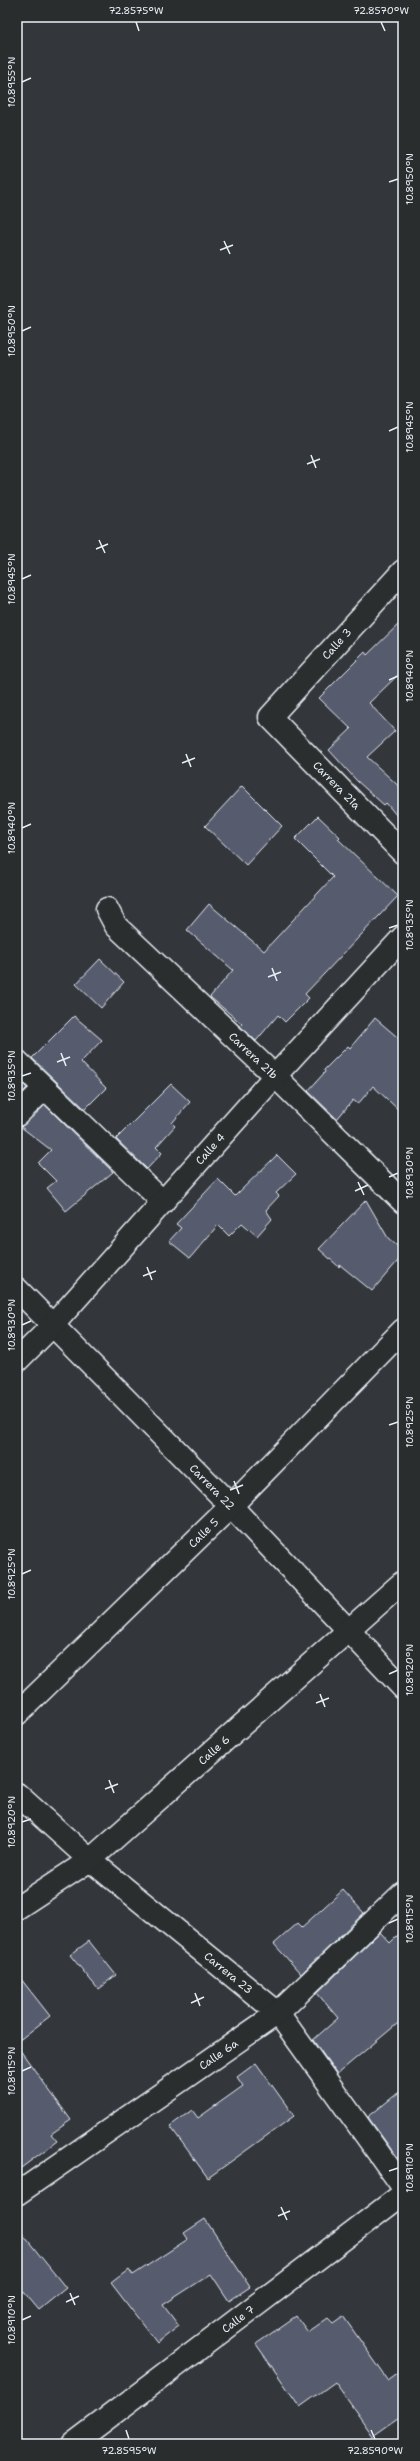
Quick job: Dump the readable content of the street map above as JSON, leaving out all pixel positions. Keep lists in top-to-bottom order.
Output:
{
  "streets": {
    "street": [
      "Calle 3",
      "Carrera 21a",
      "Carrera 21b",
      "Calle 4",
      "Carrera 22",
      "Calle 5",
      "Calle 6",
      "Carrera 23",
      "Calle 6a",
      "Calle 7"
    ]
  },
  "crossings": [
    ["Calle 3", "Carrera 21a"],
    ["Carrera 21b", "Calle 4"],
    ["Calle 4", "Carrera 22"],
    ["Carrera 22", "Calle 5"],
    ["Carrera 22", "Calle 6"],
    ["Calle 6", "Carrera 23"],
    ["Carrera 23", "Calle 6a"]
  ],
  "coordinates": [
    "72.8575°W",
    "72.8570°W",
    "10.8955°N",
    "10.8950°N",
    "10.8945°N",
    "10.8940°N",
    "10.8935°N",
    "10.8930°N",
    "10.8925°N",
    "10.8920°N",
    "10.8915°N",
    "10.8910°N",
    "72.8595°W",
    "72.8590°W"
  ]
}
